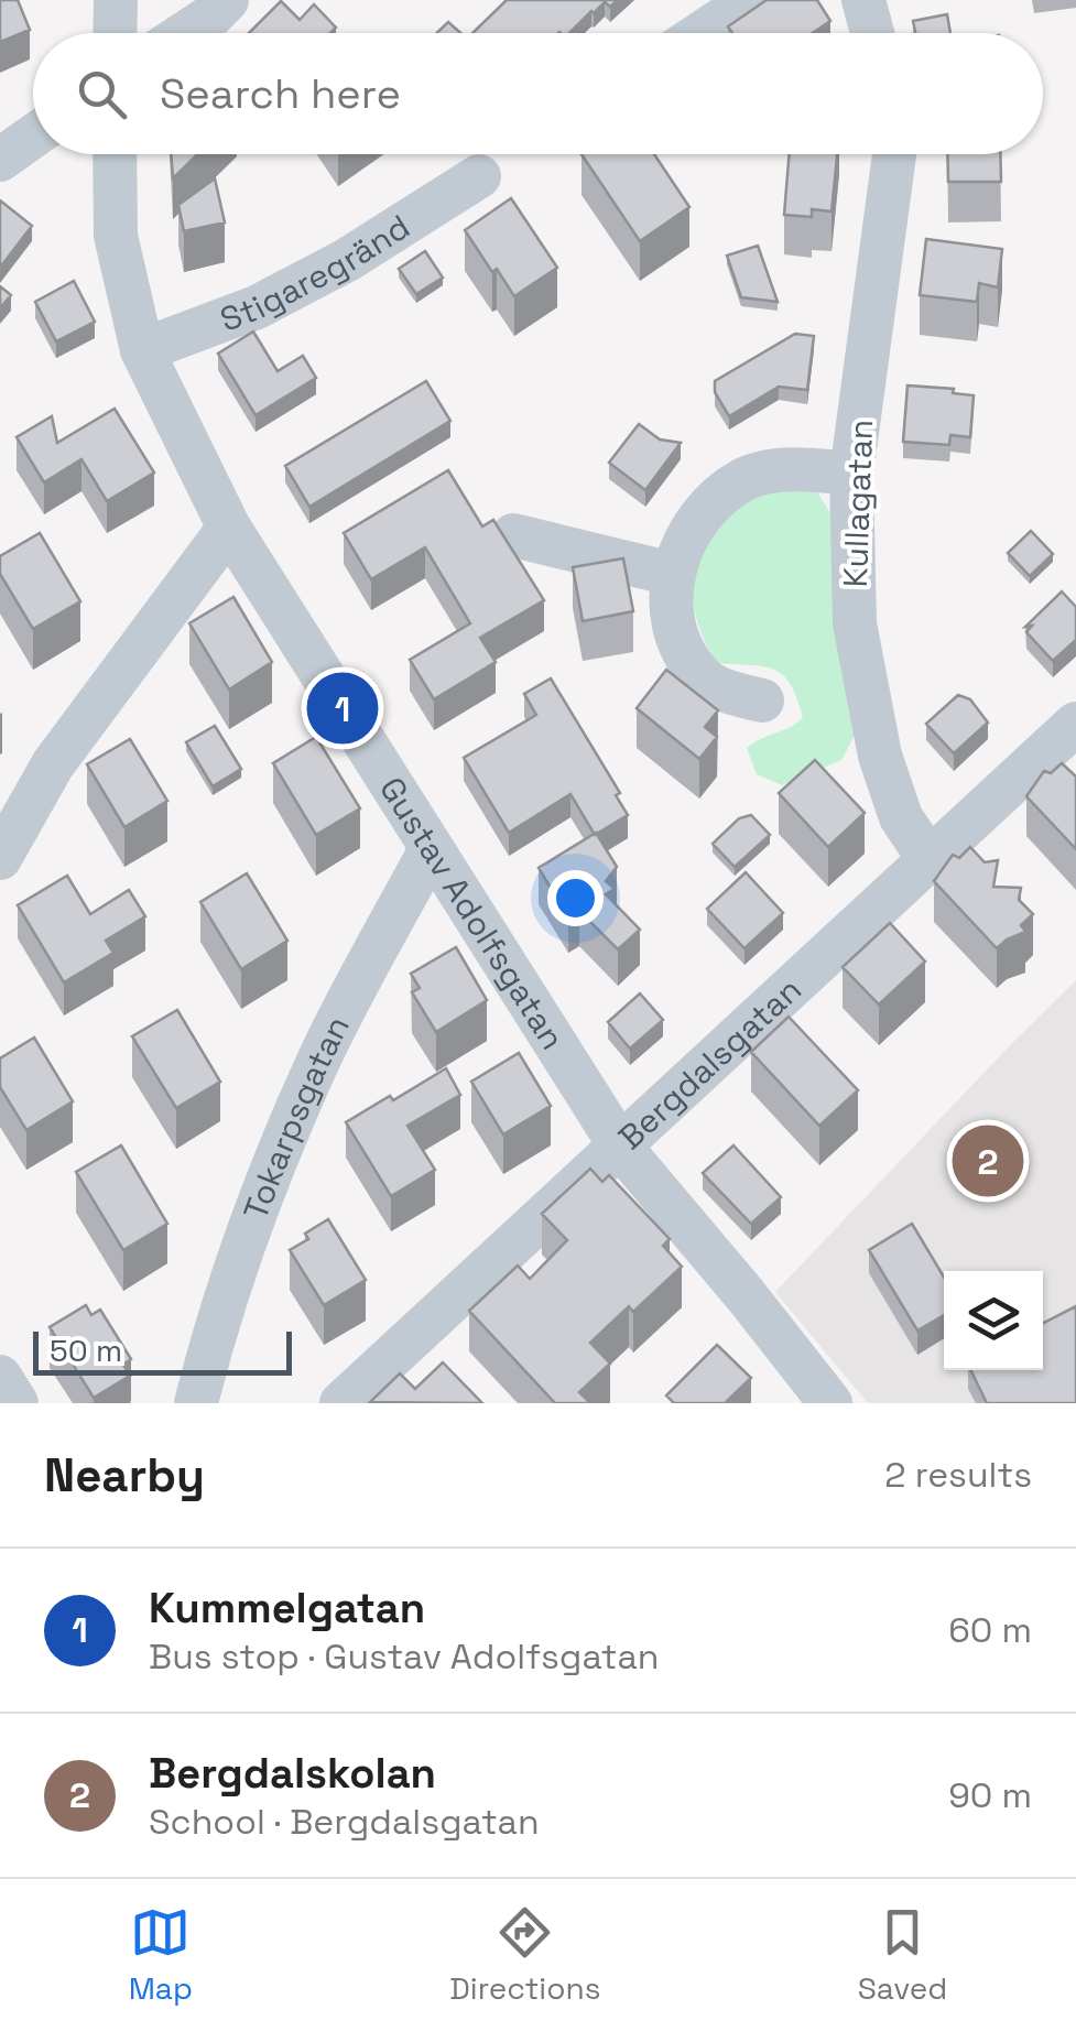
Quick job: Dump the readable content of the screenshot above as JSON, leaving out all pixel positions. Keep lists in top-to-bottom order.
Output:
{
  "streets": {
    "street": [
      "Stigaregränd",
      "Kullagatan",
      "Gustav Adolfsgatan",
      "Bergdalsgatan",
      "Tokarpsgatan"
    ]
  },
  "crossings": [
    ["Stigaregränd", "Gustav Adolfsgatan"],
    ["Kullagatan", "Bergdalsgatan"],
    ["Gustav Adolfsgatan", "Bergdalsgatan"],
    ["Gustav Adolfsgatan", "Tokarpsgatan"]
  ],
  "scale_bar": "50 m",
  "page": {
    "search": "Search here",
    "pins": ["1", "2"],
    "scale": "50 m",
    "heading": ["Nearby", "2 results"],
    "list": [
      {
        "mark": "1",
        "name": "Kummelgatan",
        "note": "Bus stop · Gustav Adolfsgatan",
        "value": "60 m"
      },
      {
        "mark": "2",
        "name": "Bergdalskolan",
        "note": "School · Bergdalsgatan",
        "value": "90 m"
      }
    ],
    "nav": ["Map", "Directions", "Saved"]
  }
}
